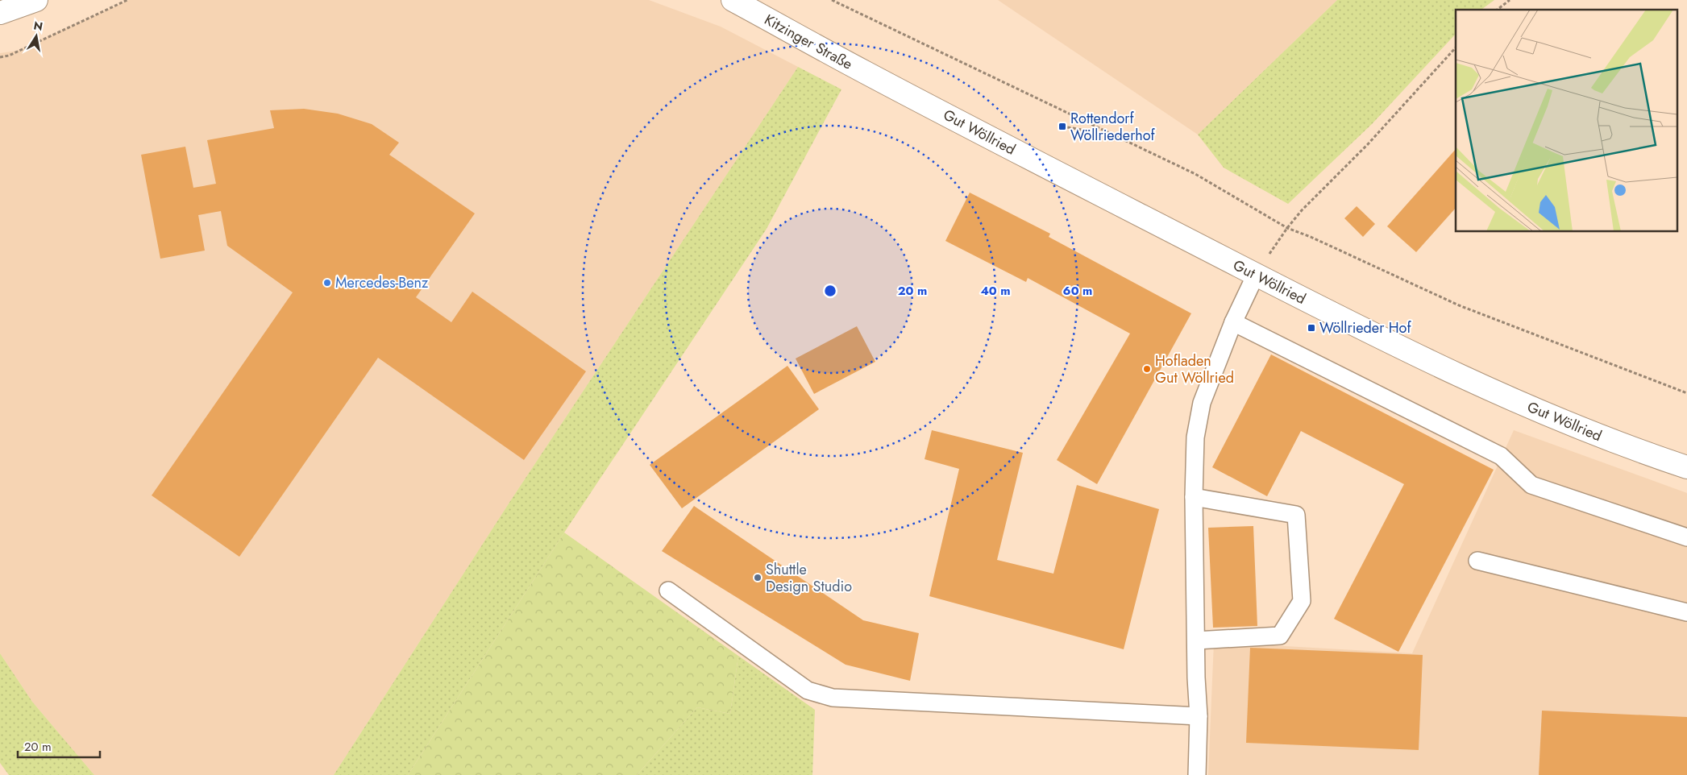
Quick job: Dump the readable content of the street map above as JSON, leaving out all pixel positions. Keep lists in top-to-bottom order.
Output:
{
  "streets": {
    "street": ["Kitzinger Straße", "Gut Wöllried"]
  },
  "crossings": [
    ["Kitzinger Straße", "Gut Wöllried"]
  ],
  "places": {
    "transit": ["Rottendorf Wöllriederhof", "Wöllrieder Hof"],
    "other": ["Mercedes-Benz", "Hofladen Gut Wöllried", "Shuttle Design Studio"]
  },
  "scale_bar": "20 m",
  "north": "top",
  "rings": ["20 m", "40 m", "60 m"]
}
